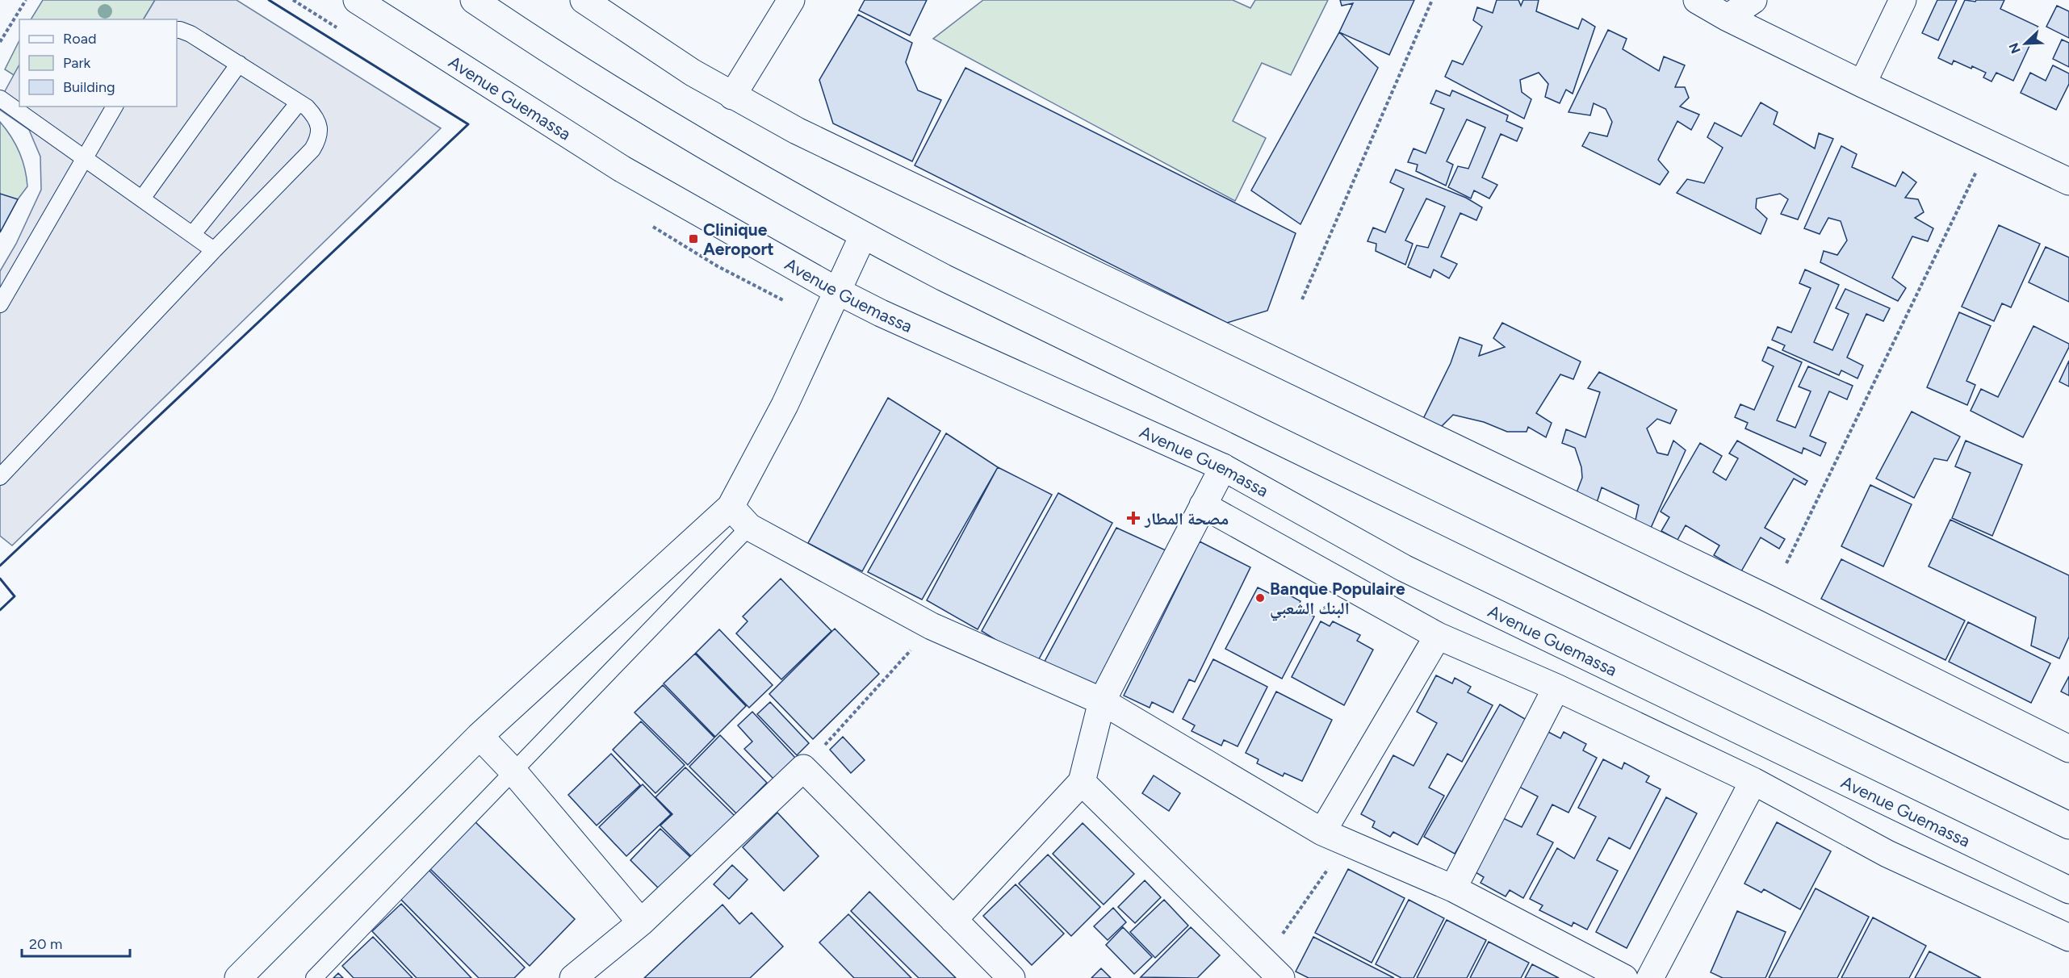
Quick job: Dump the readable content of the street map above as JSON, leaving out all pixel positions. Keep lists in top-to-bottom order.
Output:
{
  "streets": {
    "street": ["Avenue Guemassa"]
  },
  "places": {
    "transit": ["Clinique Aeroport"],
    "health": ["مصحة المطار"],
    "other": ["Banque Populaire البنك الشعبي"]
  },
  "legend": ["Road", "Park", "Building"],
  "scale_bar": "20 m",
  "north": "bottom left"
}
